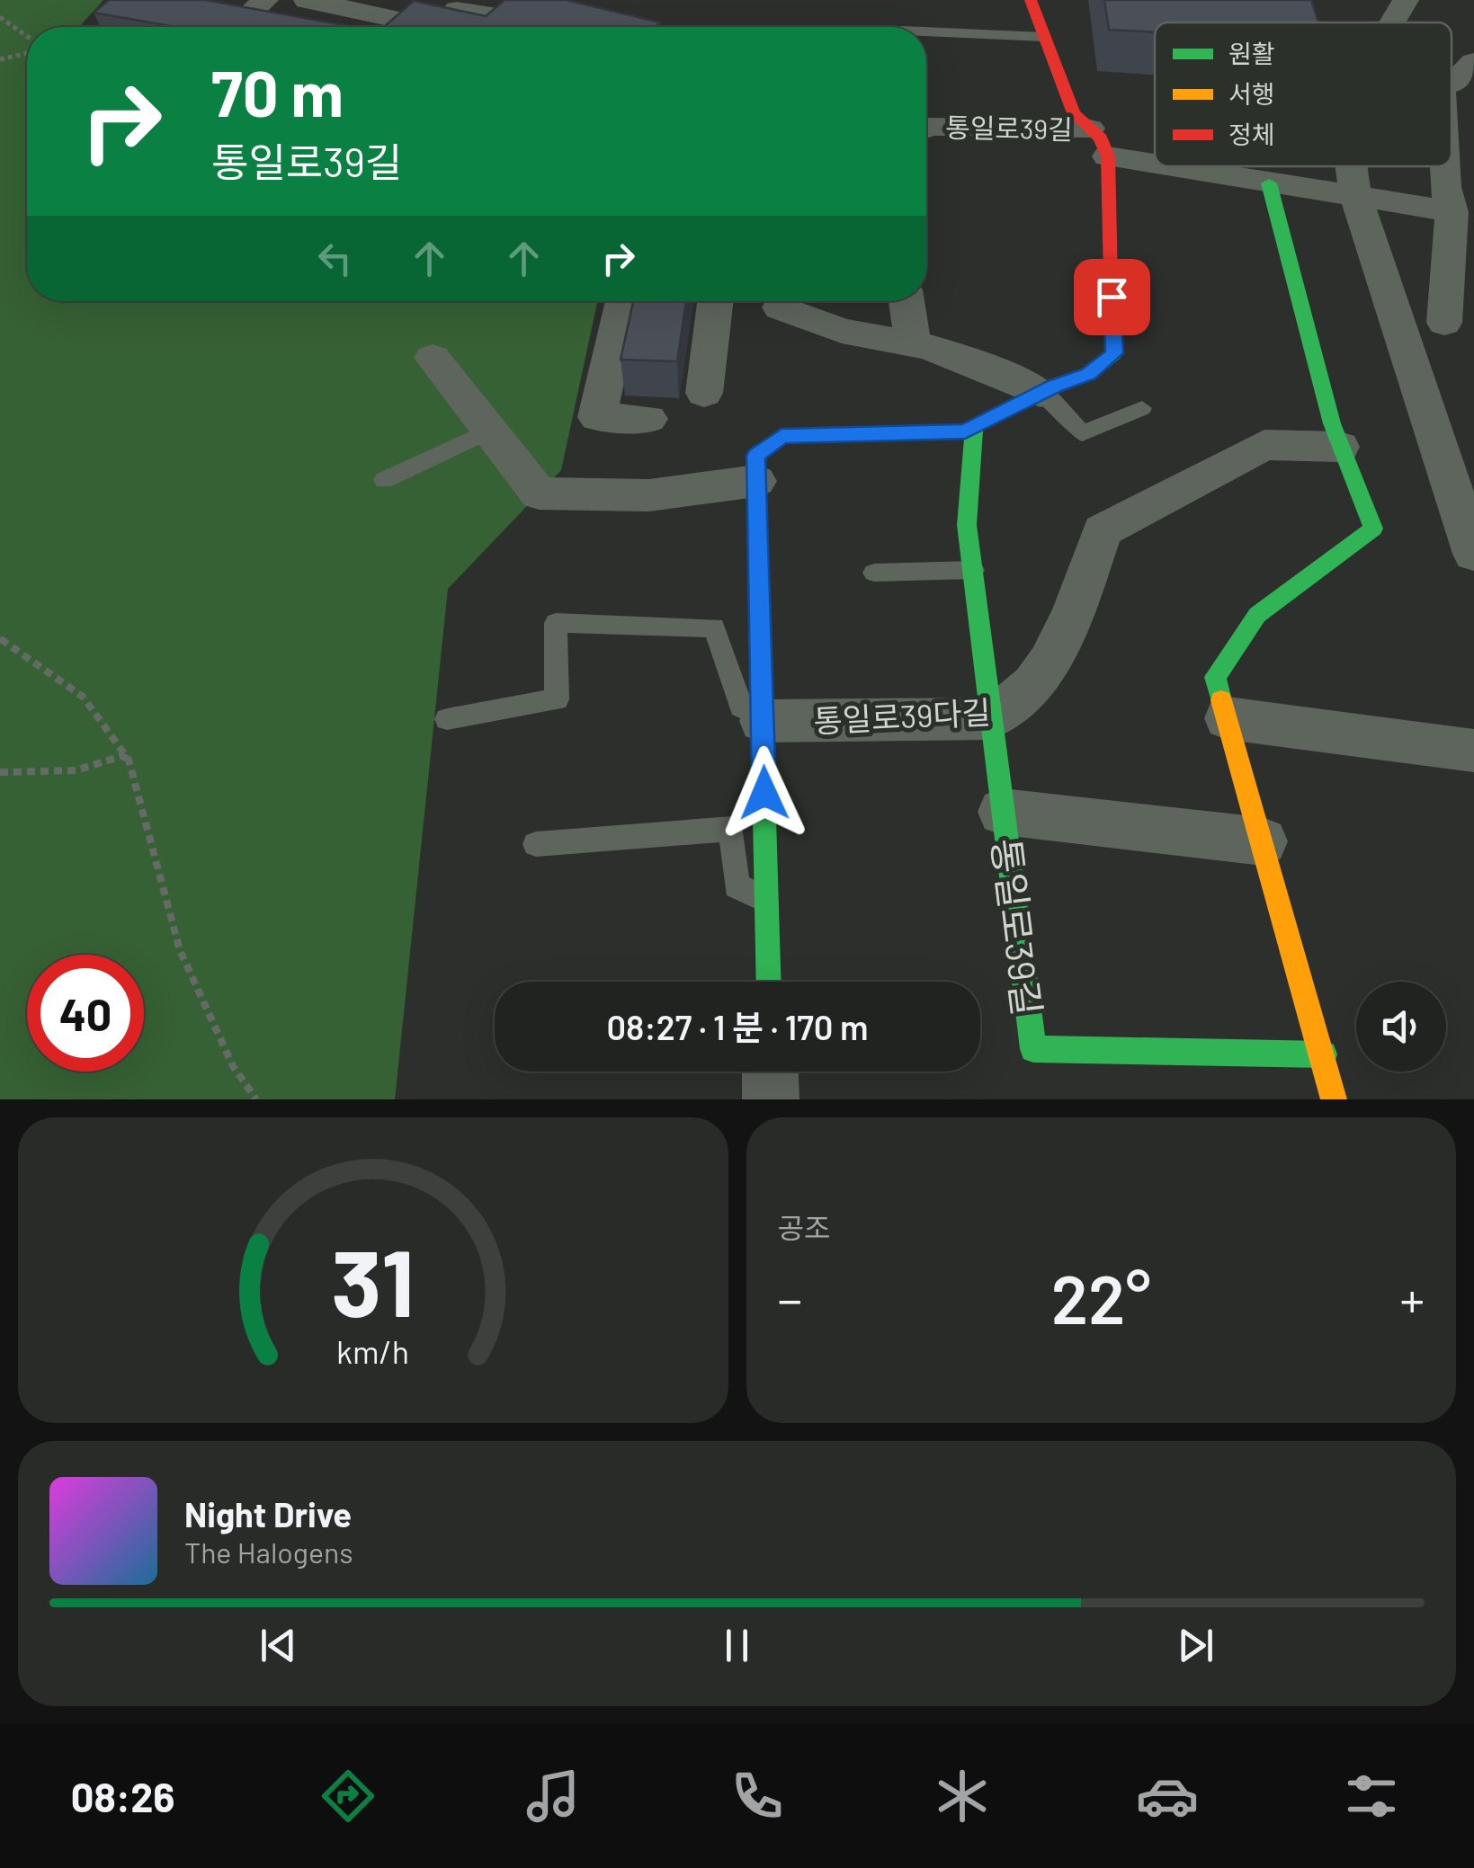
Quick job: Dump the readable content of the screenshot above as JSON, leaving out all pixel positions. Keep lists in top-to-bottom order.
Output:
{
  "streets": {
    "street": ["통일로39길", "통일로39다길"]
  },
  "crossings": [
    ["통일로39길", "통일로39다길"]
  ],
  "legend": ["원활", "서행", "정체"],
  "page": {
    "turn": ["70 m", "통일로39길"],
    "limit": "40",
    "trip": "08:27 · 1 분 · 170 m",
    "tile": "공조",
    "heat": ["−", "22°", "+"],
    "song": ["Night Drive", "The Halogens"],
    "tabs": "08:26",
    "gauge": ["31", "km/h"]
  }
}
